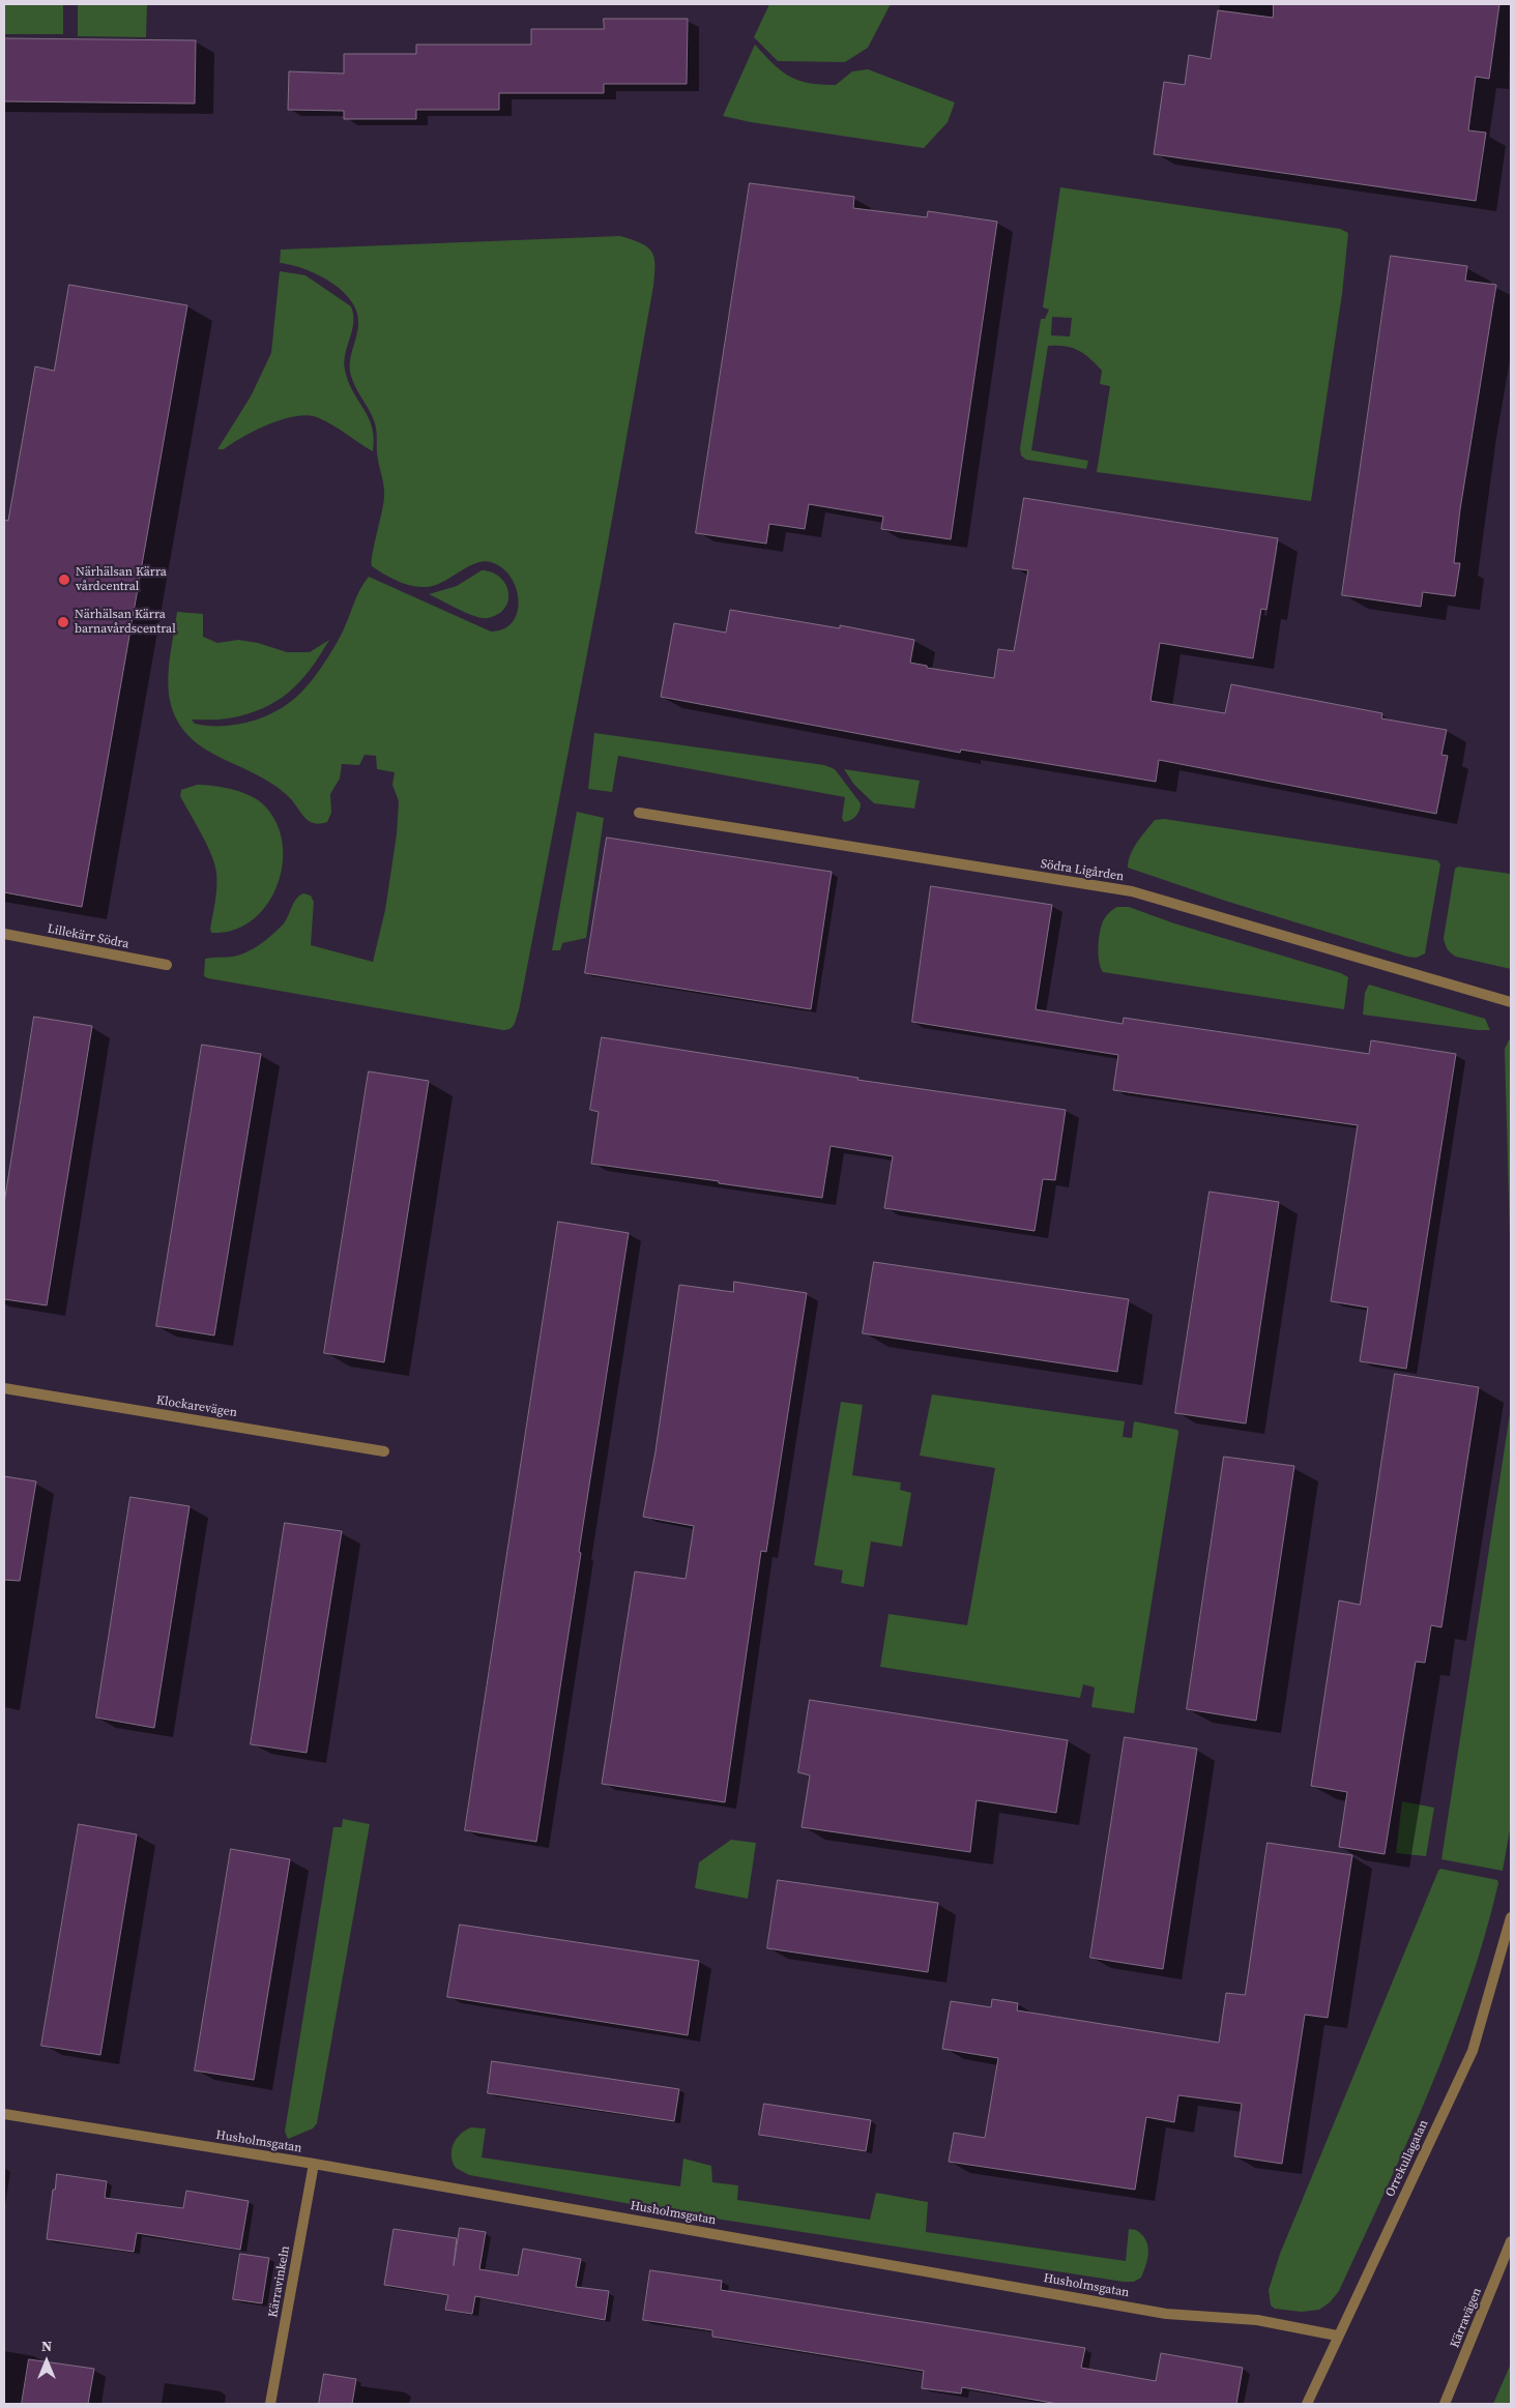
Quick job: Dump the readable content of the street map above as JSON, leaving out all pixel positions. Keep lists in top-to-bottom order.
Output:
{
  "streets": {
    "street": [
      "Södra Ligården",
      "Lillekärr Södra",
      "Klockarevägen",
      "Husholmsgatan",
      "Orrekullagatan",
      "Kärravinkeln",
      "Kärravägen"
    ]
  },
  "crossings": [
    ["Husholmsgatan", "Orrekullagatan"],
    ["Husholmsgatan", "Kärravinkeln"]
  ],
  "places": ["Närhälsan Kärra vårdcentral", "Närhälsan Kärra barnavårdscentral"],
  "north": "top"
}
